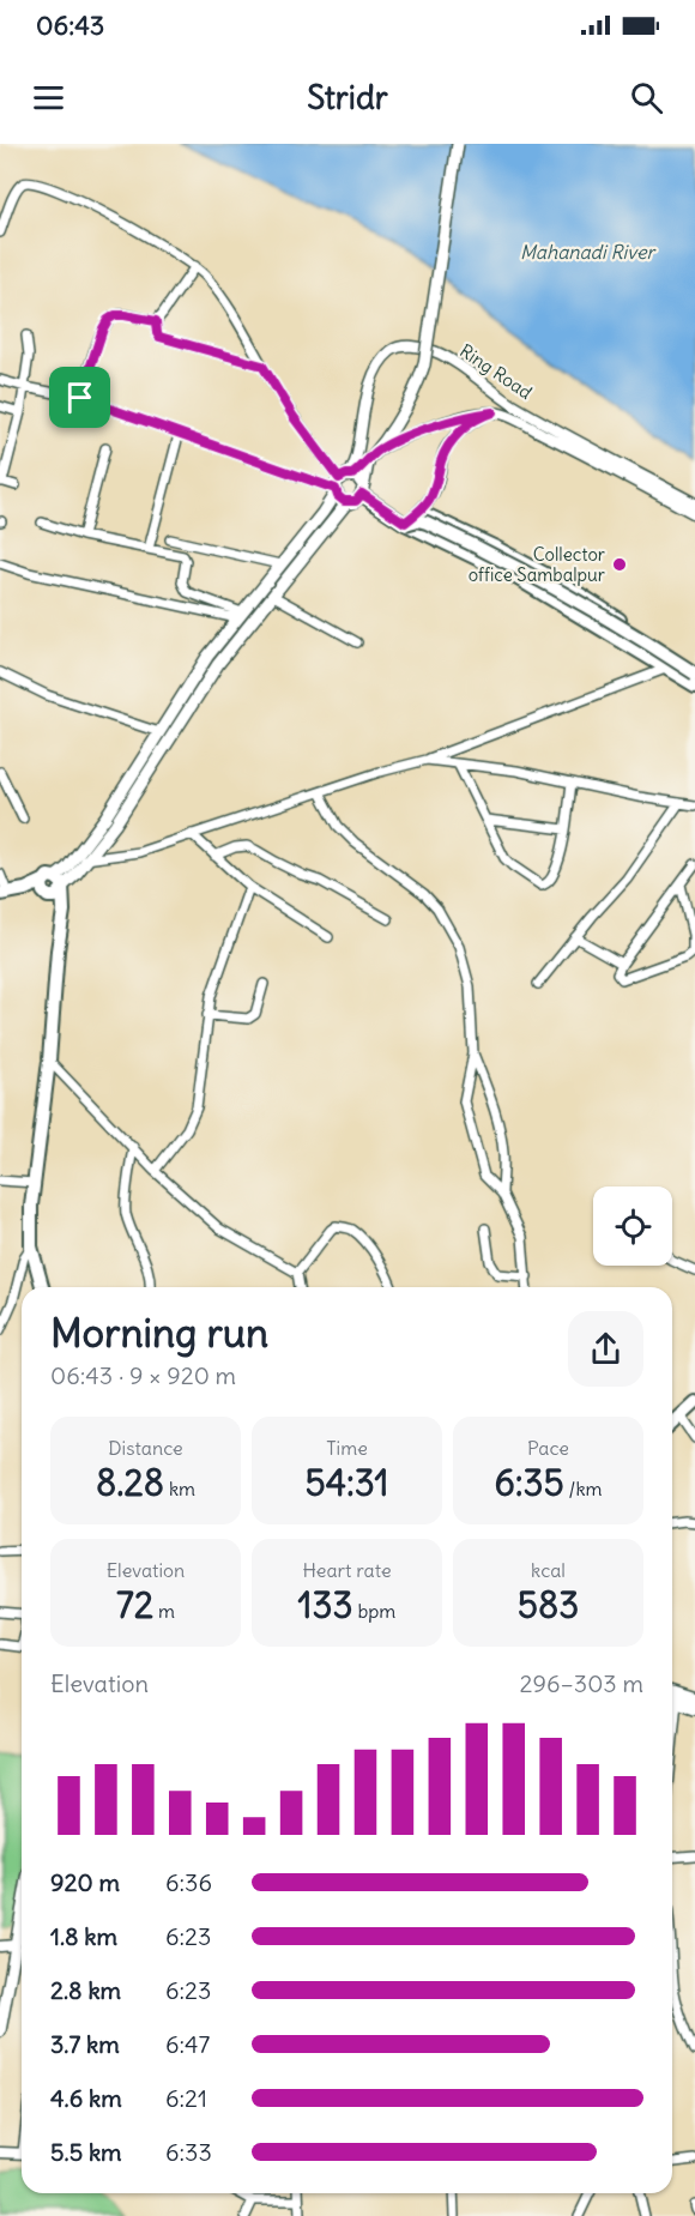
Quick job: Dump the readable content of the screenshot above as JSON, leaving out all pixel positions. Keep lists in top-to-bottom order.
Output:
{
  "streets": {
    "street": ["Ring Road"]
  },
  "water": ["Mahanadi River"],
  "places": ["Collector office Sambalpur"],
  "page": {
    "status": "06:43",
    "header": "Stridr",
    "heading": ["Morning run", "06:43 · 9 × 920 m"],
    "stats": [
      ["Distance", "8.28 km"],
      ["Time", "54:31"],
      ["Pace", "6:35 /km"],
      ["Elevation", "72 m"],
      ["Heart rate", "133 bpm"],
      ["kcal", "583"]
    ],
    "chart": ["Elevation", "296–303 m"],
    "list": [
      {
        "name": "920 m",
        "note": "6:36"
      },
      {
        "name": "1.8 km",
        "note": "6:23"
      },
      {
        "name": "2.8 km",
        "note": "6:23"
      },
      {
        "name": "3.7 km",
        "note": "6:47"
      },
      {
        "name": "4.6 km",
        "note": "6:21"
      },
      {
        "name": "5.5 km",
        "note": "6:33"
      }
    ]
  }
}
